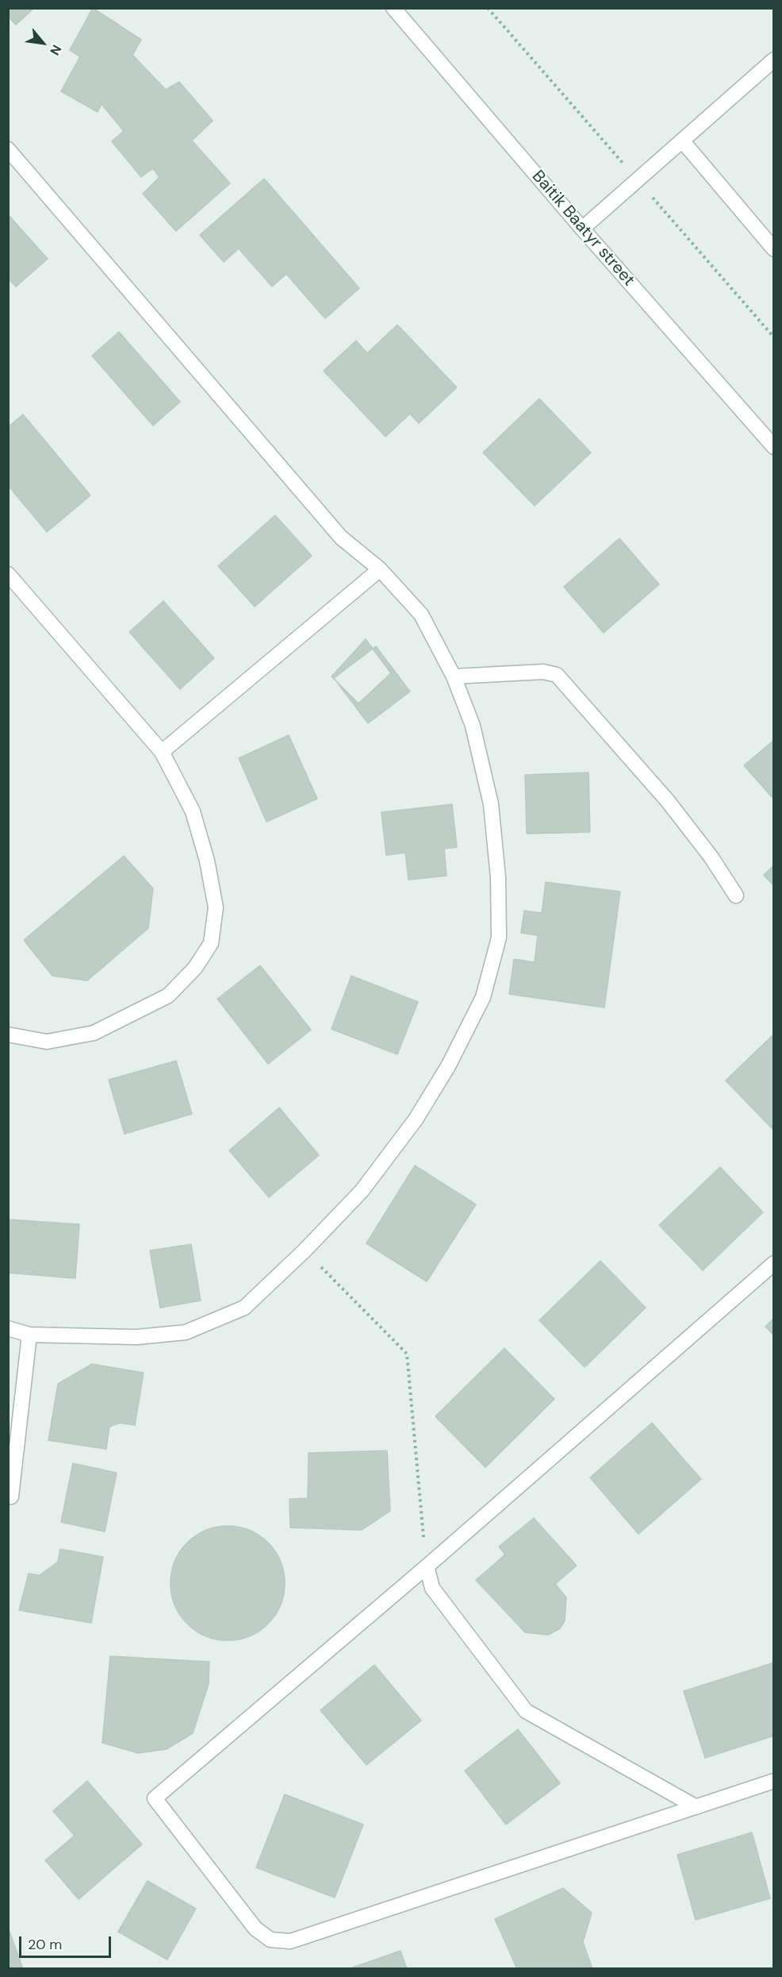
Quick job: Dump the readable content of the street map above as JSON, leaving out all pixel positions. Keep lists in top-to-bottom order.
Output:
{
  "streets": {
    "street": ["Baitik Baatyr street"]
  },
  "scale_bar": "20 m",
  "north": "bottom right"
}
